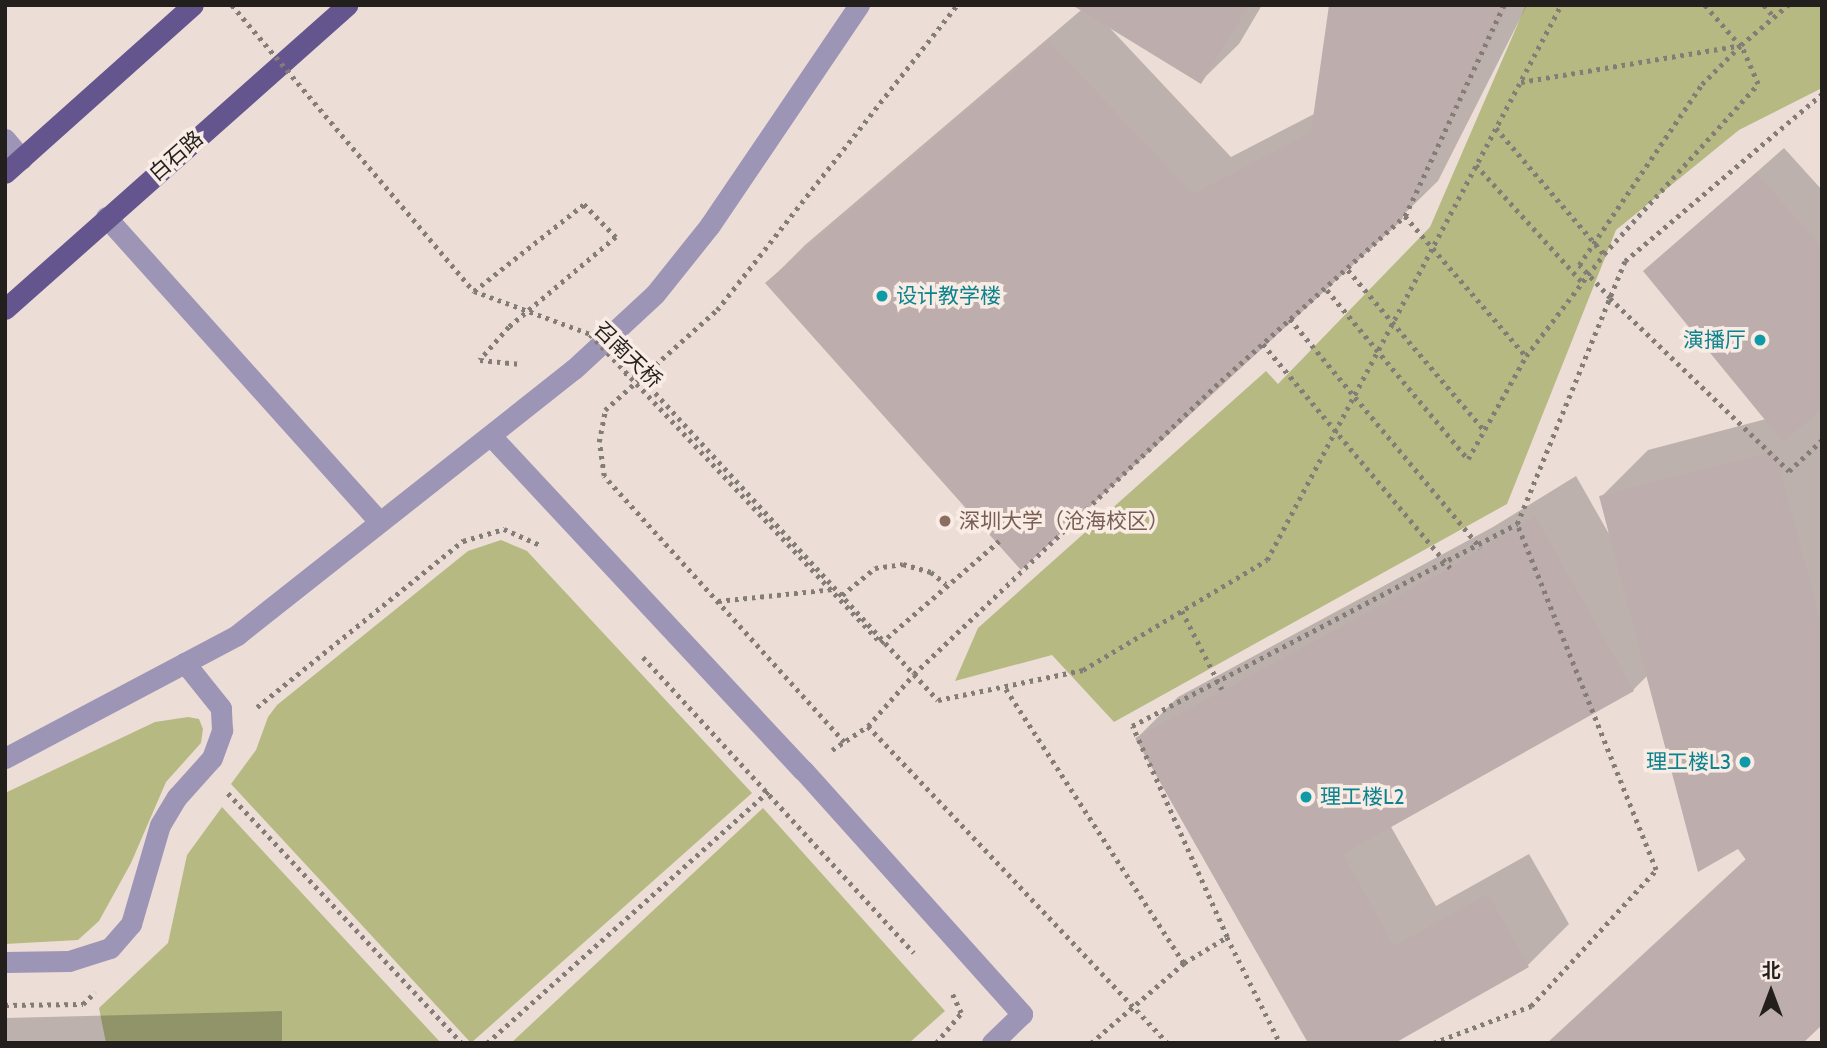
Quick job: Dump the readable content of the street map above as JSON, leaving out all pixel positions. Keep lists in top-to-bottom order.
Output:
{
  "streets": {
    "main road": ["白石路"],
    "path": ["召南天桥"]
  },
  "places": [
    "设计教学楼",
    "演播厅",
    "深圳大学（沧海校区）",
    "理工楼L3",
    "理工楼L2"
  ],
  "north": "top"
}
